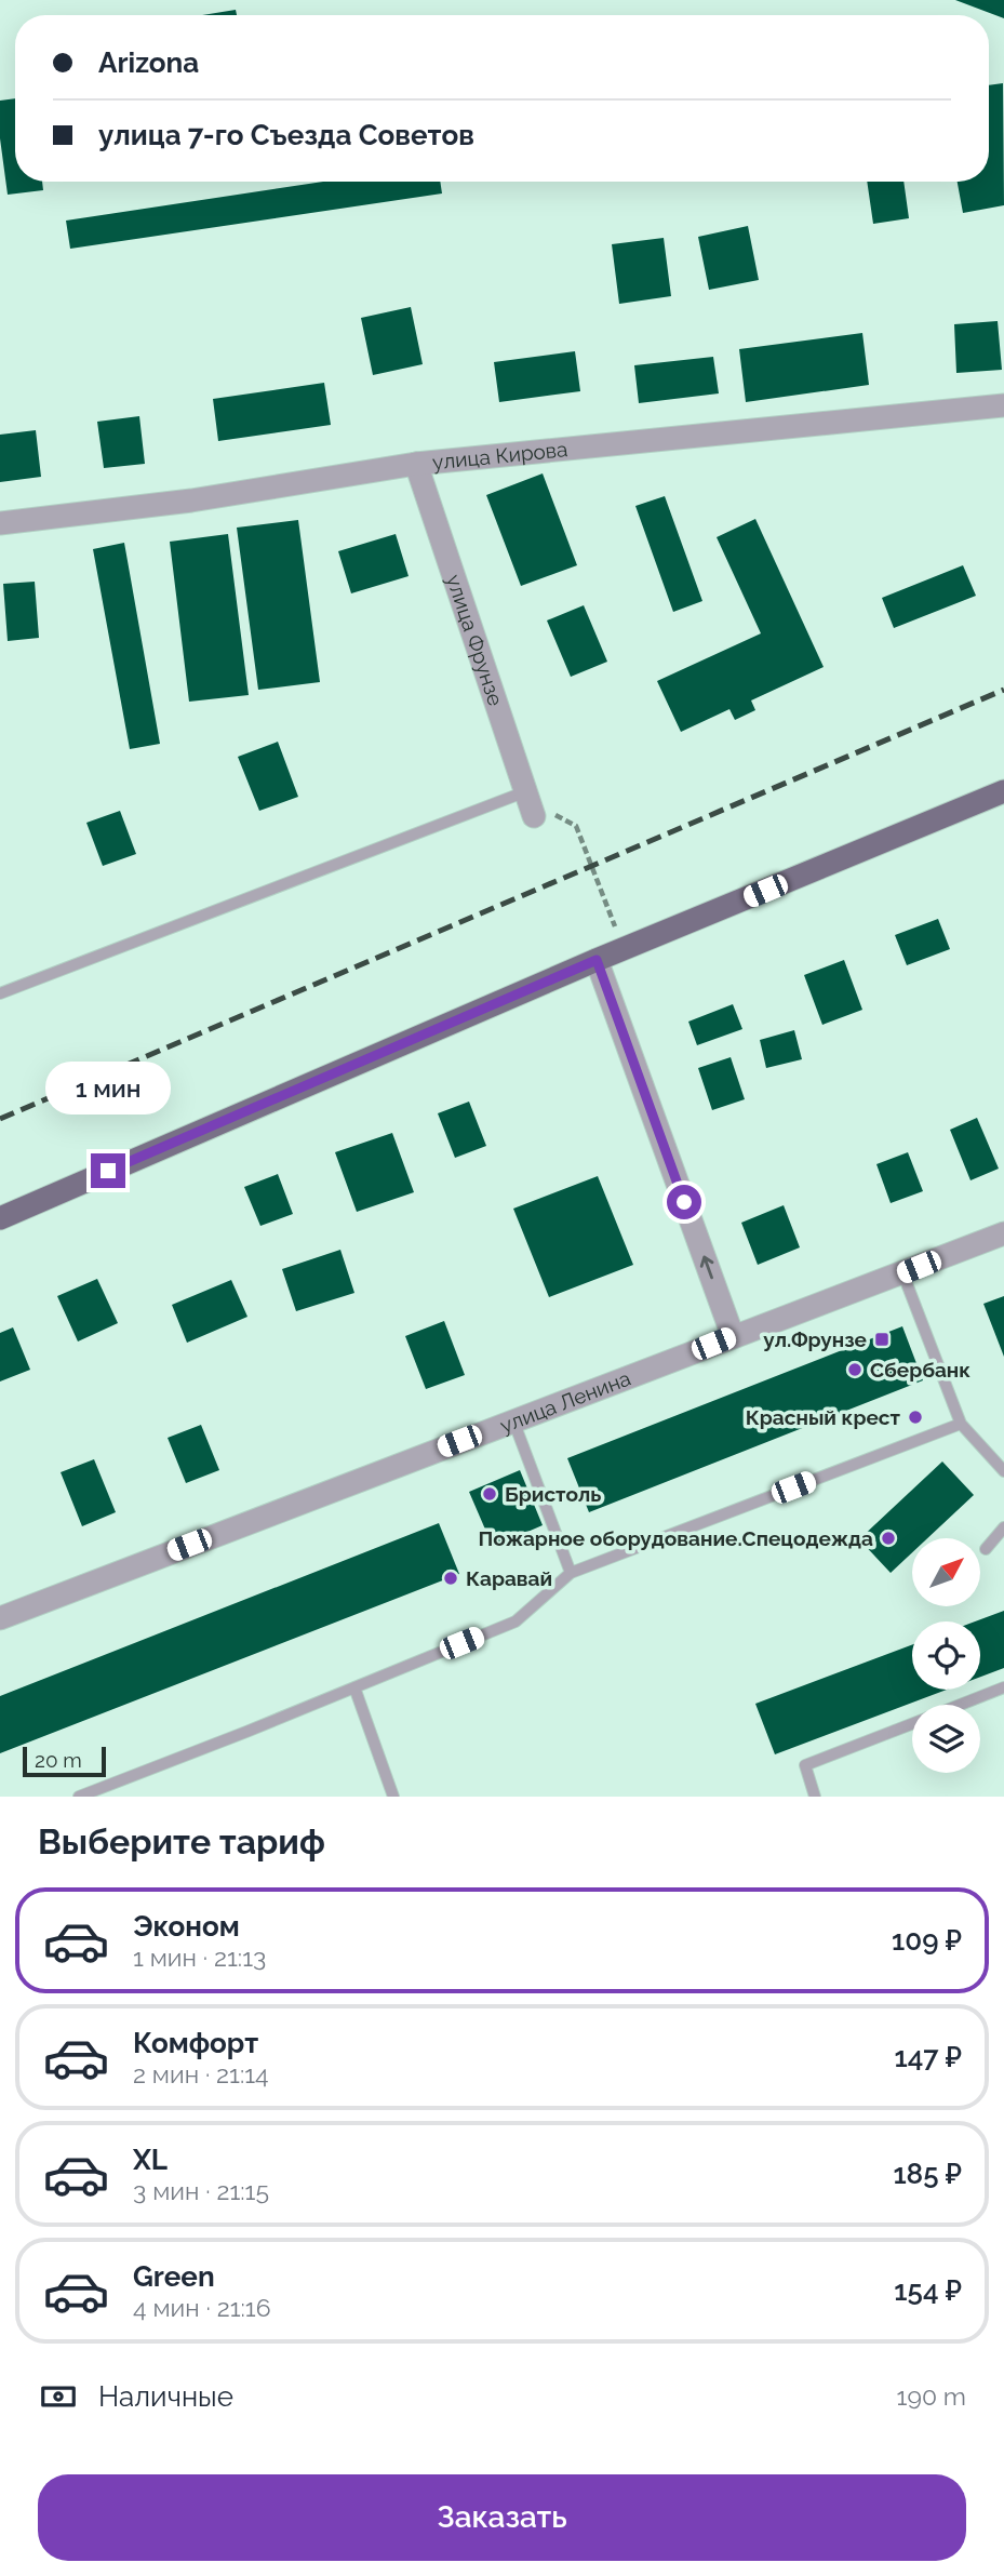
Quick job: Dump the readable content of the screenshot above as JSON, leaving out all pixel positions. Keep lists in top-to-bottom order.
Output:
{
  "streets": {
    "street": ["улица Кирова", "улица Фрунзе", "улица Ленина"]
  },
  "crossings": [
    ["улица Кирова", "улица Фрунзе"]
  ],
  "places": {
    "transit": ["ул.Фрунзе"],
    "other": [
      "Сбербанк",
      "Красный крест",
      "Бристоль",
      "Пожарное оборудование.Спецодежда",
      "Каравай"
    ]
  },
  "scale_bar": "20 m",
  "north": "top right",
  "page": {
    "banner": ["Arizona", "улица 7-го Съезда Советов"],
    "bubble": "1 мин",
    "scale": "20 m",
    "heading": "Выберите тариф",
    "list": [
      {
        "name": "Эконом",
        "note": "1 мин · 21:13",
        "value": "109 ₽"
      },
      {
        "name": "Комфорт",
        "note": "2 мин · 21:14",
        "value": "147 ₽"
      },
      {
        "name": "XL",
        "note": "3 мин · 21:15",
        "value": "185 ₽"
      },
      {
        "name": "Green",
        "note": "4 мин · 21:16",
        "value": "154 ₽"
      }
    ],
    "pay": ["Наличные", "190 m"],
    "buttons": "Заказать"
  }
}
